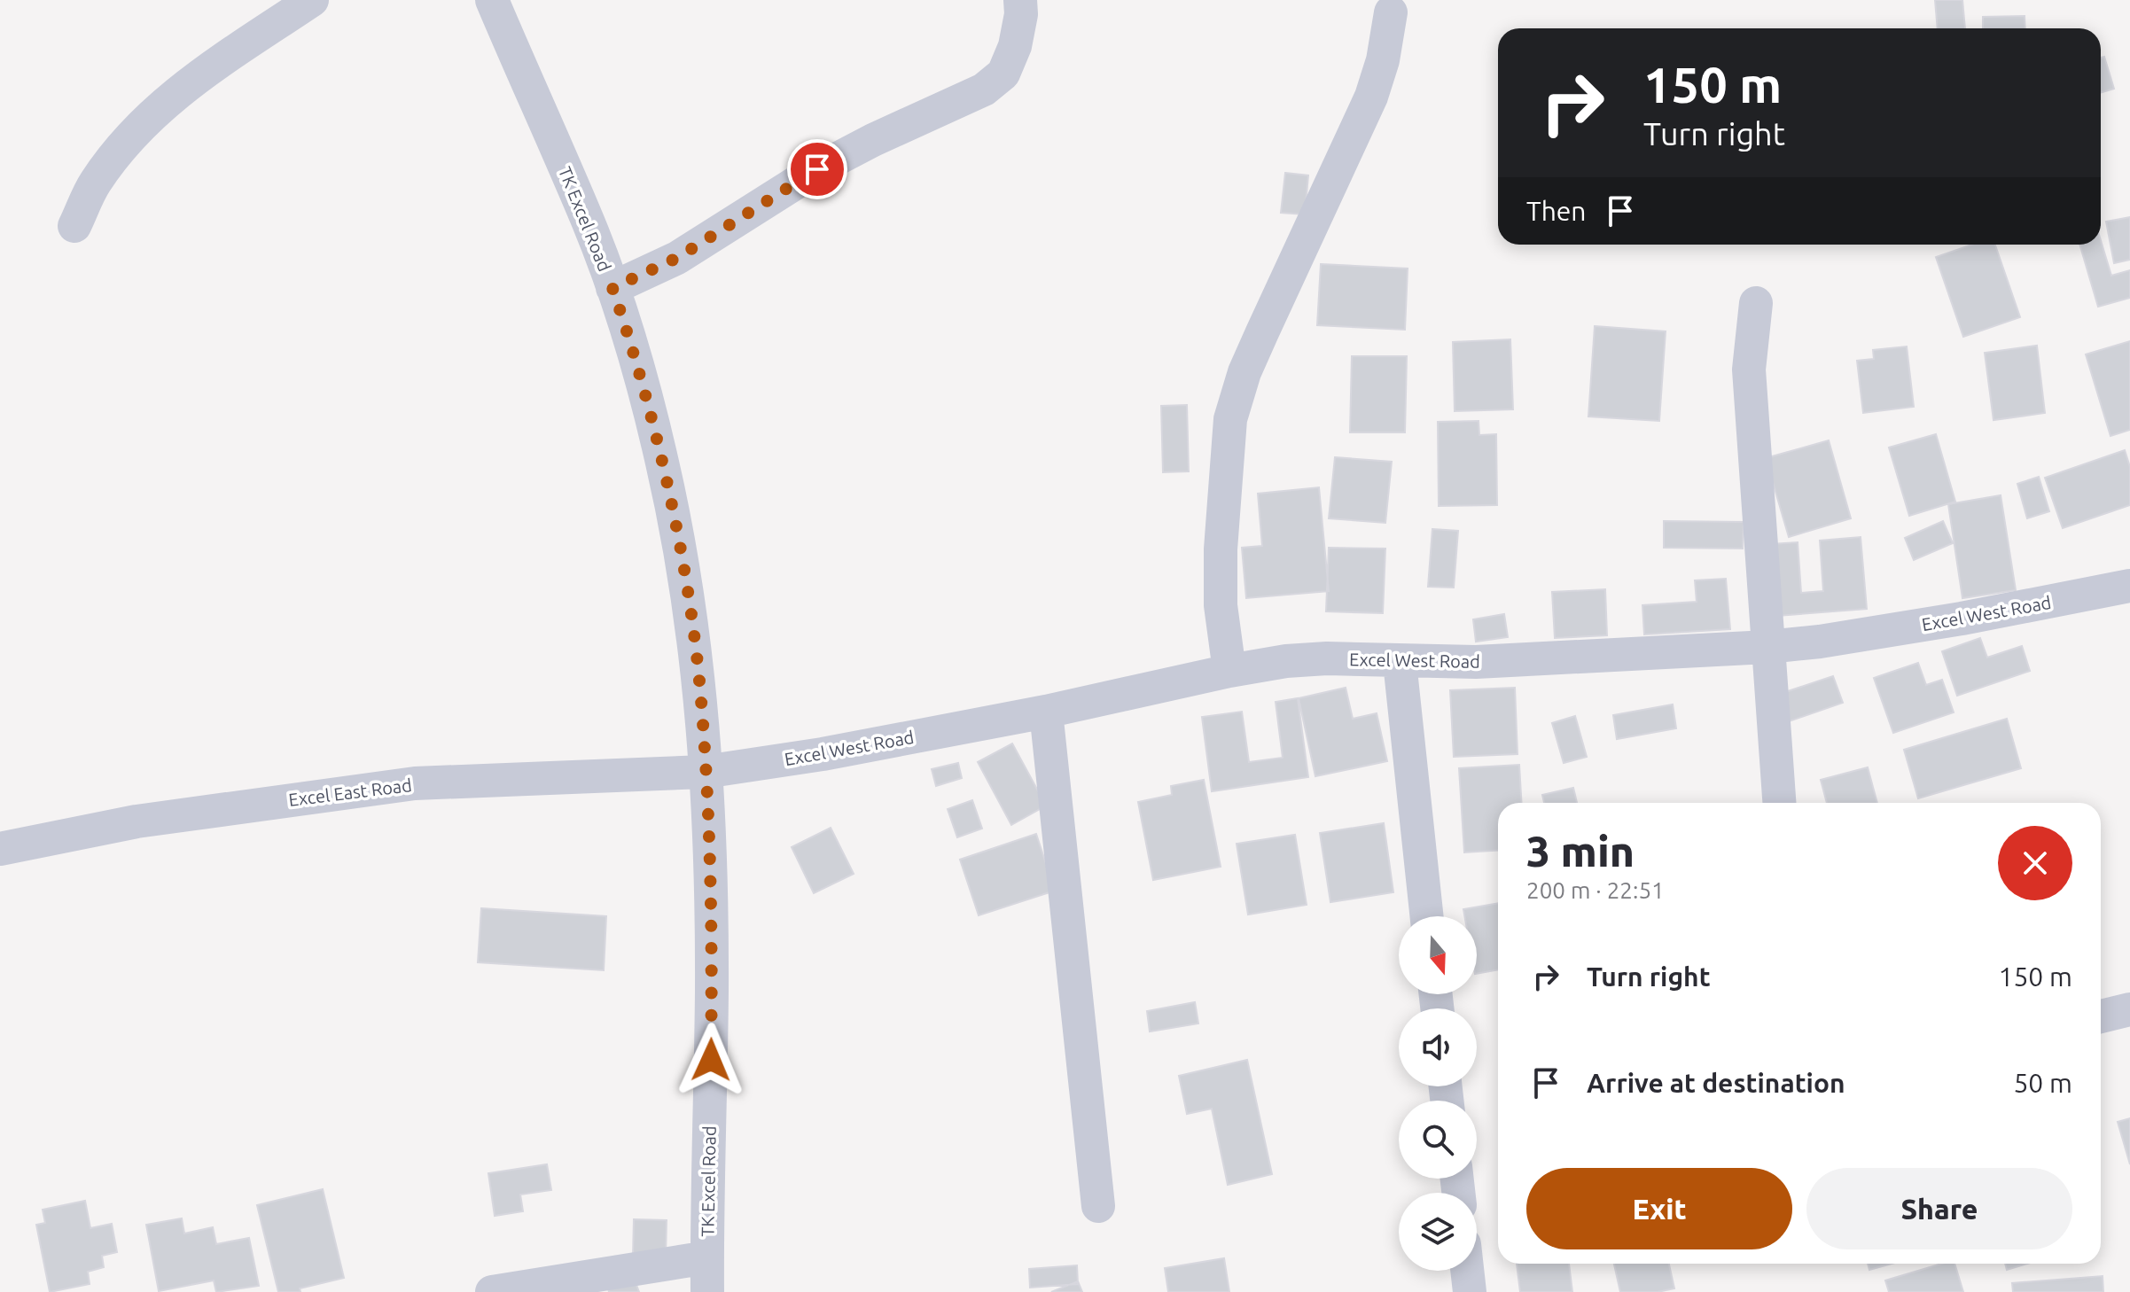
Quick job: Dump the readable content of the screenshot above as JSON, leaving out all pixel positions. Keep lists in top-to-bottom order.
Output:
{
  "streets": {
    "street": ["TK Excel Road", "Excel West Road", "Excel East Road"]
  },
  "crossings": [
    ["TK Excel Road", "Excel West Road"],
    ["TK Excel Road", "Excel East Road"],
    ["Excel West Road", "Excel East Road"]
  ],
  "north": "bottom",
  "page": {
    "turn": ["150 m", "Turn right"],
    "then": "Then",
    "heading": ["3 min", "200 m · 22:51"],
    "list": [
      {
        "name": "Turn right",
        "value": "150 m"
      },
      {
        "name": "Arrive at destination",
        "value": "50 m"
      }
    ],
    "buttons": ["Exit", "Share"]
  }
}
